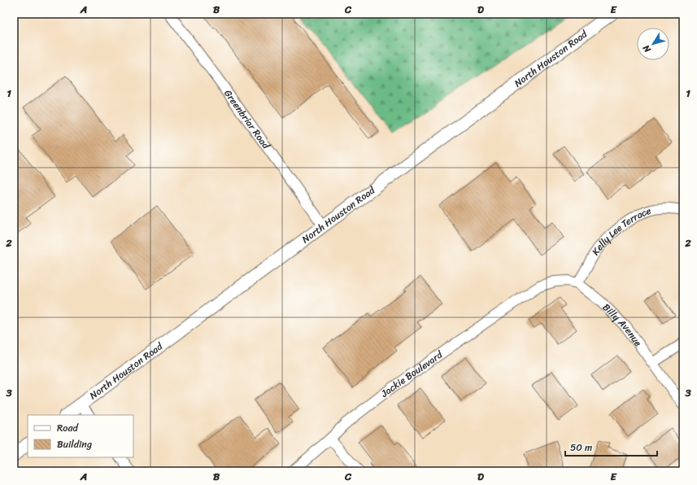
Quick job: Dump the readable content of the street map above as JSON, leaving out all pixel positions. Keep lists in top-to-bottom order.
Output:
{
  "streets": {
    "street": [
      "North Houston Road",
      "Greenbriar Road",
      "Kelly Lee Terrace",
      "Billy Avenue",
      "Jackie Boulevard"
    ]
  },
  "crossings": [
    ["North Houston Road", "Greenbriar Road"],
    ["Kelly Lee Terrace", "Billy Avenue"],
    ["Kelly Lee Terrace", "Jackie Boulevard"],
    ["Billy Avenue", "Jackie Boulevard"]
  ],
  "legend": ["Road", "Building"],
  "scale_bar": "50 m",
  "north": "bottom left",
  "grid": {
    "columns": [
      "A",
      "B",
      "C",
      "D",
      "E"
    ],
    "rows": ["1", "2", "3"]
  }
}
